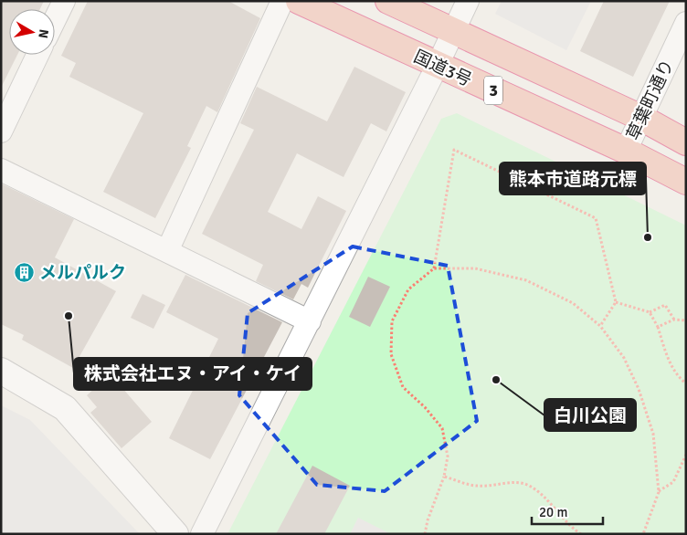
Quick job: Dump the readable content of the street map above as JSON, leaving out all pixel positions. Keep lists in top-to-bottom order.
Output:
{
  "streets": {
    "highway": ["国道3号", "3"],
    "street": ["草葉町通り"]
  },
  "crossings": [
    ["国道3号", "草葉町通り"],
    ["3", "草葉町通り"]
  ],
  "places": {
    "other": ["熊本市道路元標", "株式会社エヌ・アイ・ケイ", "白川公園"],
    "building": ["メルパルク"]
  },
  "scale_bar": "20 m",
  "north": "right"
}
